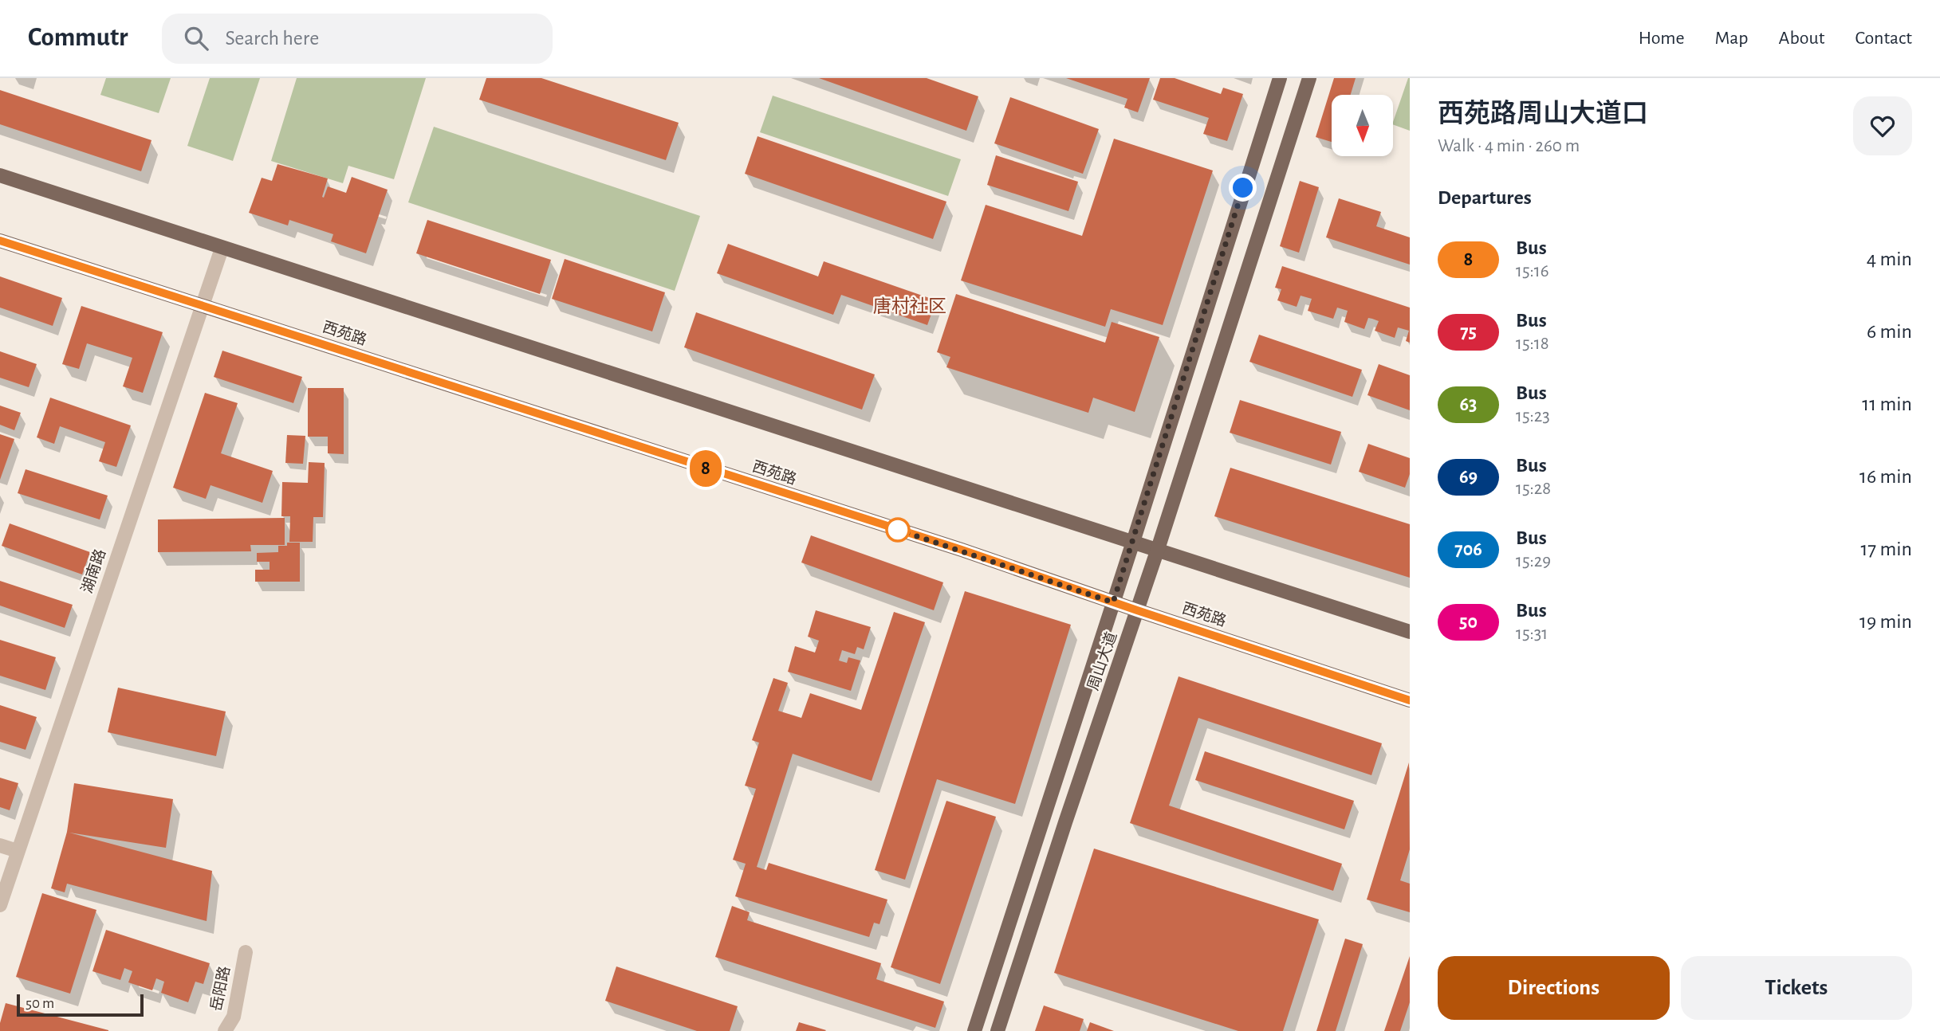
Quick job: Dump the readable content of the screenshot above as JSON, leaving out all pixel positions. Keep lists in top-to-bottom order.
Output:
{
  "streets": {
    "main road": ["西苑路", "周山大道"],
    "street": ["湖南路", "岳阳路"]
  },
  "crossings": [
    ["西苑路", "湖南路"],
    ["西苑路", "周山大道"]
  ],
  "districts": ["唐村社区"],
  "lines": ["bus line 8"],
  "scale_bar": "50 m",
  "north": "bottom",
  "page": {
    "header": "Commutr",
    "search": "Search here",
    "nav": [
      "Home",
      "Map",
      "About",
      "Contact"
    ],
    "on_map": "8",
    "heading": [
      ["西苑路周山大道口", "Walk · 4 min · 260 m"],
      "Departures"
    ],
    "list": [
      {
        "mark": "8",
        "name": "Bus",
        "note": "15:16",
        "value": "4 min"
      },
      {
        "mark": "75",
        "name": "Bus",
        "note": "15:18",
        "value": "6 min"
      },
      {
        "mark": "63",
        "name": "Bus",
        "note": "15:23",
        "value": "11 min"
      },
      {
        "mark": "69",
        "name": "Bus",
        "note": "15:28",
        "value": "16 min"
      },
      {
        "mark": "706",
        "name": "Bus",
        "note": "15:29",
        "value": "17 min"
      },
      {
        "mark": "50",
        "name": "Bus",
        "note": "15:31",
        "value": "19 min"
      }
    ],
    "buttons": ["Directions", "Tickets"],
    "scale": "50 m"
  }
}
